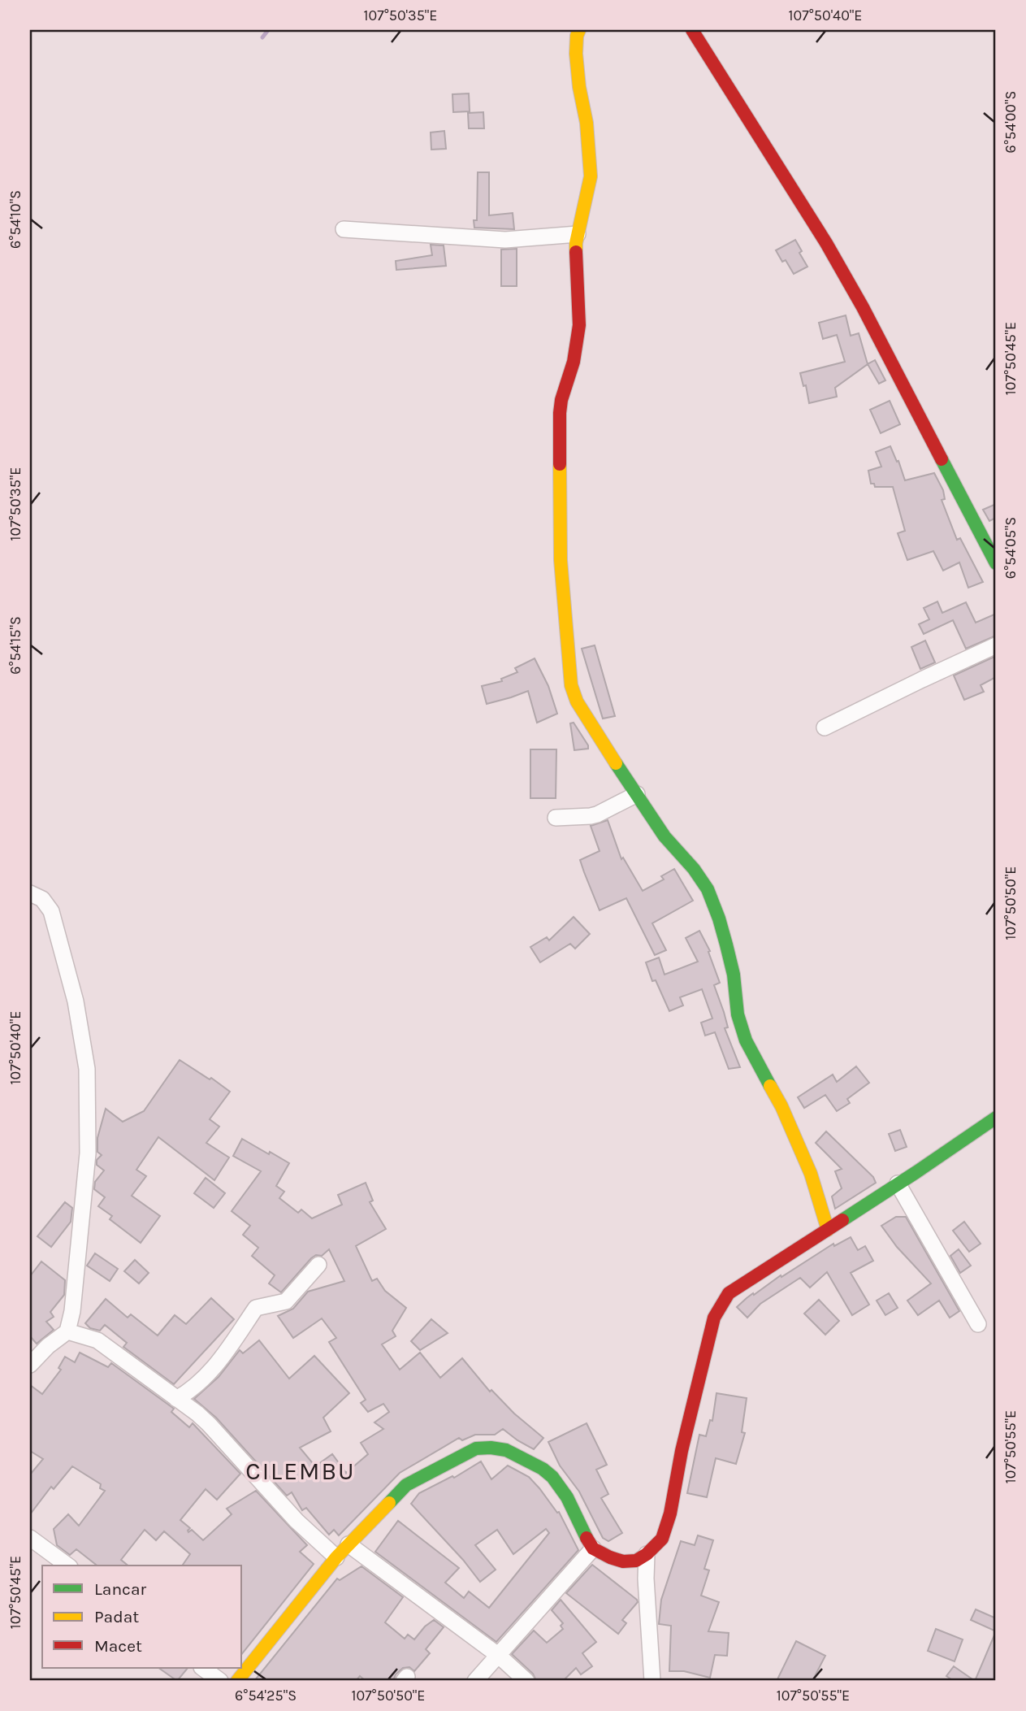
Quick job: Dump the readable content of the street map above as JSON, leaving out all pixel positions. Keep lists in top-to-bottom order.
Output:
{
  "districts": ["CILEMBU"],
  "legend": ["Lancar", "Padat", "Macet"],
  "coordinates": [
    "107°50'35\"E",
    "107°50'40\"E",
    "6°54'00\"S",
    "6°54'10\"S",
    "107°50'45\"E",
    "6°54'05\"S",
    "6°54'15\"S",
    "107°50'50\"E",
    "107°50'55\"E",
    "6°54'25\"S"
  ]
}
